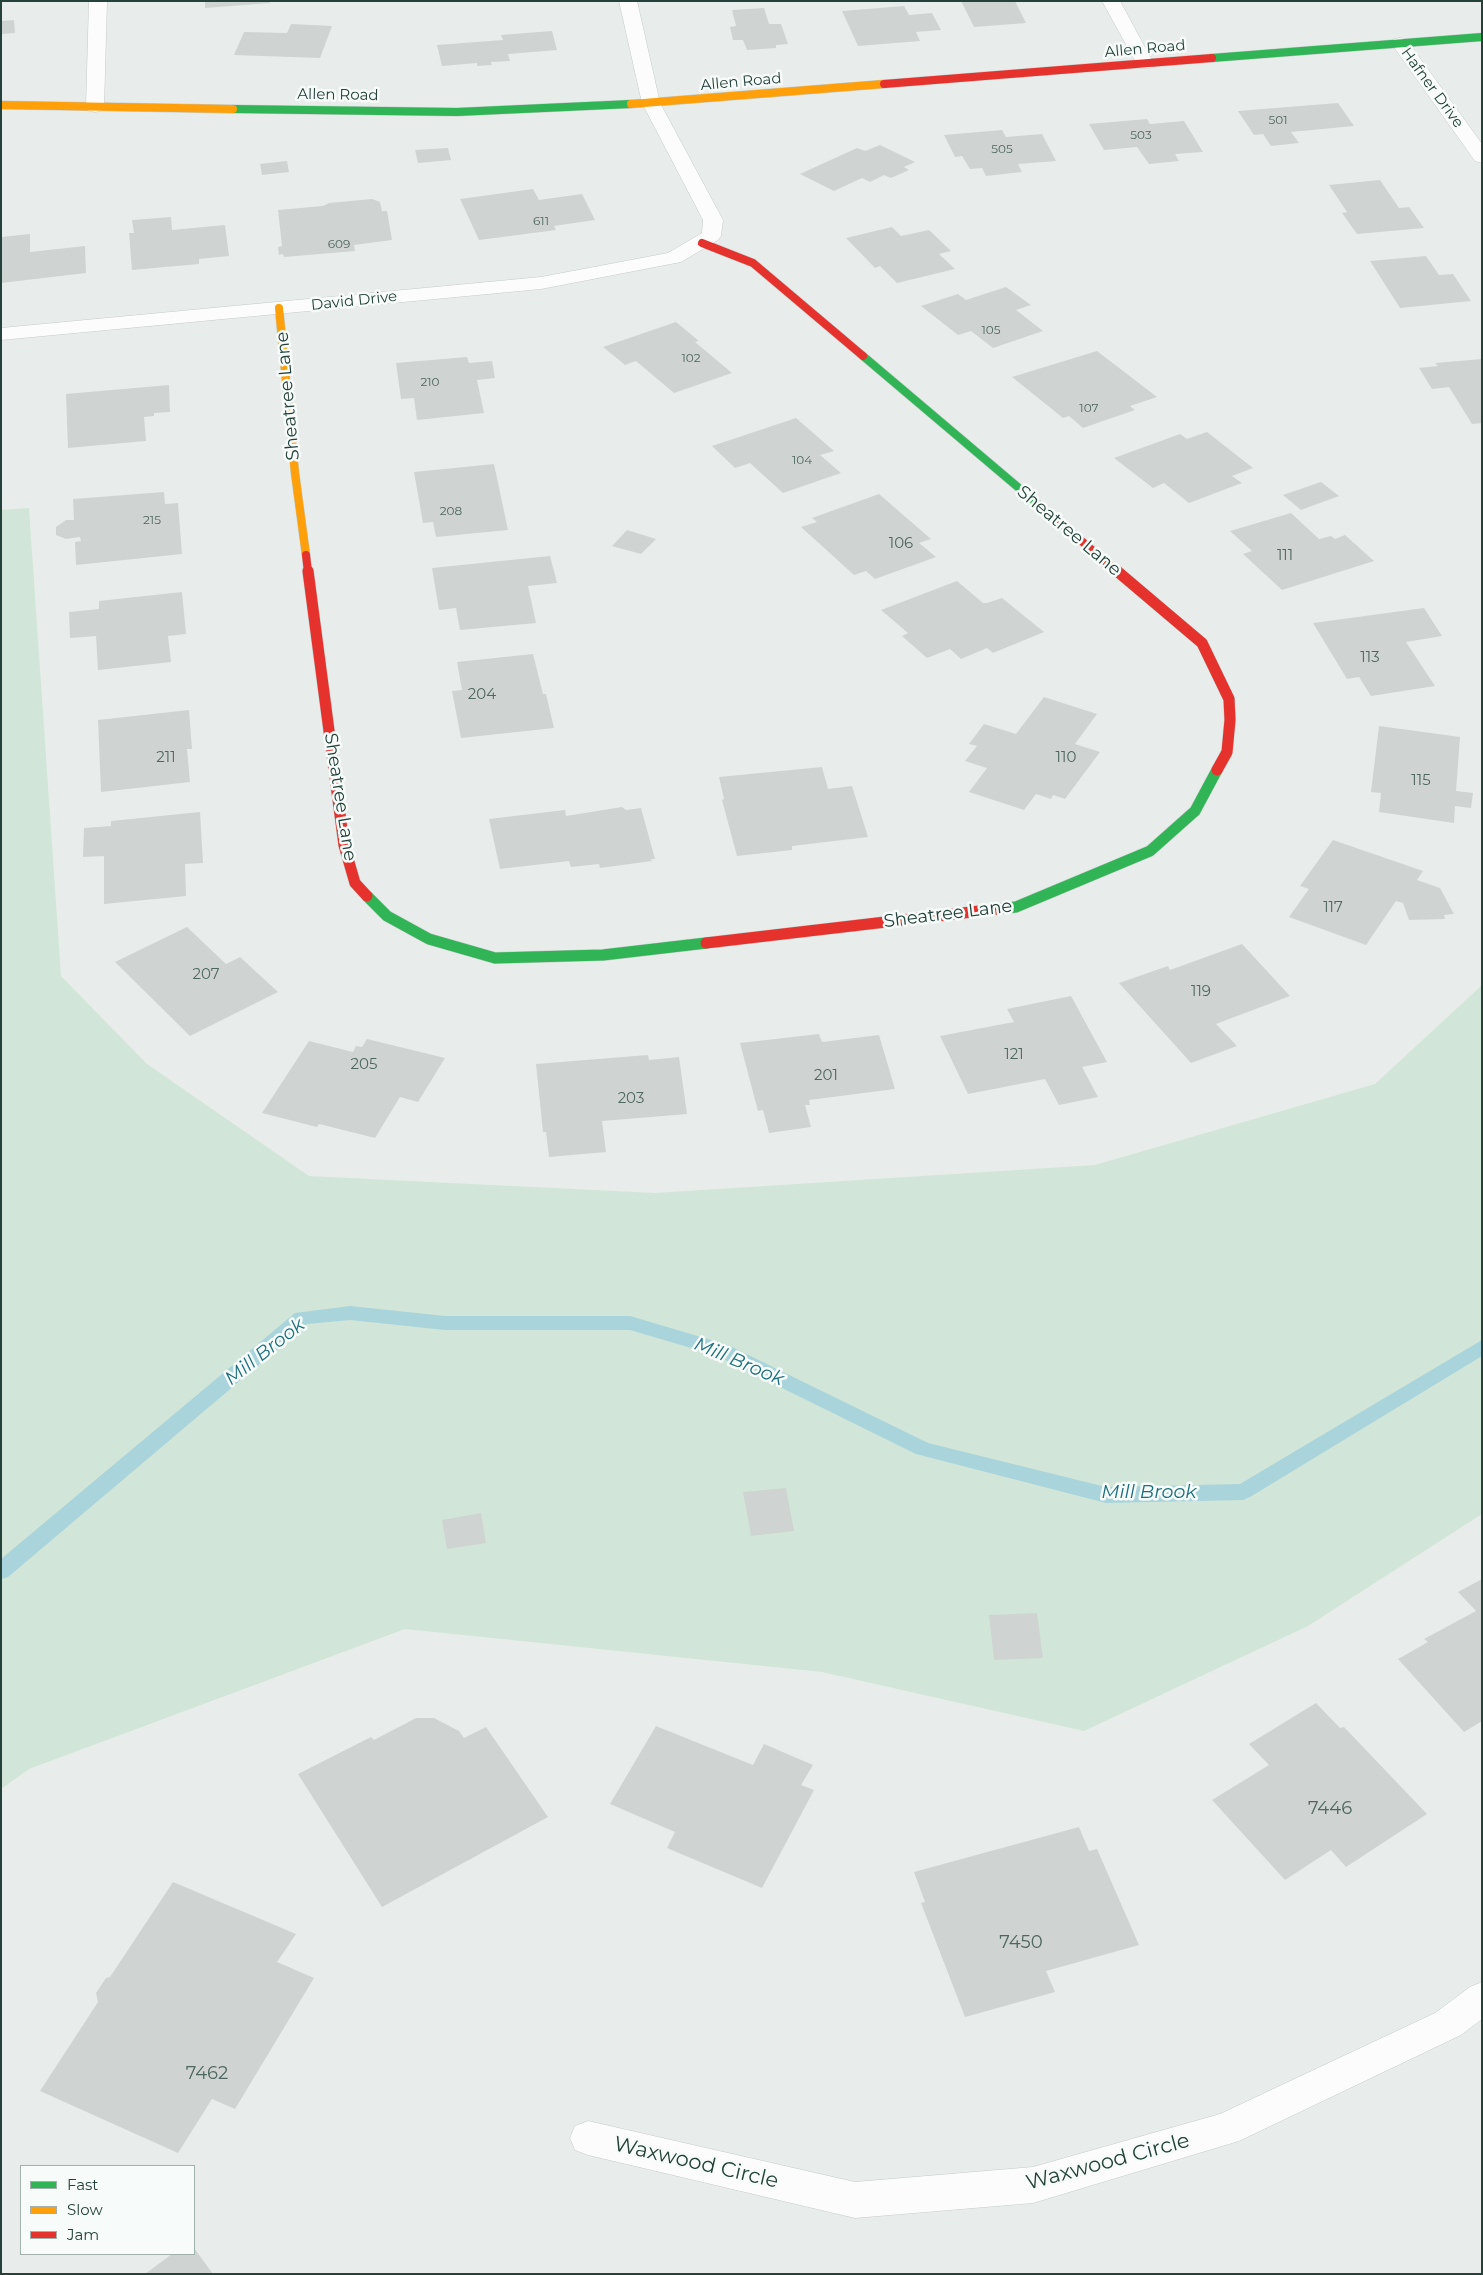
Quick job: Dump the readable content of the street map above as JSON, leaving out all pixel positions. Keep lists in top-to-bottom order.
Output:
{
  "streets": {
    "street": [
      "Allen Road",
      "Hafner Drive",
      "David Drive",
      "Sheatree Lane",
      "Waxwood Circle"
    ]
  },
  "crossings": [
    ["Allen Road", "Hafner Drive"],
    ["David Drive", "Sheatree Lane"]
  ],
  "water": ["Mill Brook"],
  "house_numbers": [
    "501",
    "503",
    "505",
    "611",
    "609",
    "105",
    "102",
    "210",
    "107",
    "104",
    "208",
    "215",
    "106",
    "111",
    "113",
    "204",
    "211",
    "110",
    "115",
    "117",
    "207",
    "119",
    "121",
    "205",
    "201",
    "203",
    "7446",
    "7450",
    "7462"
  ],
  "legend": ["Fast", "Slow", "Jam"]
}
